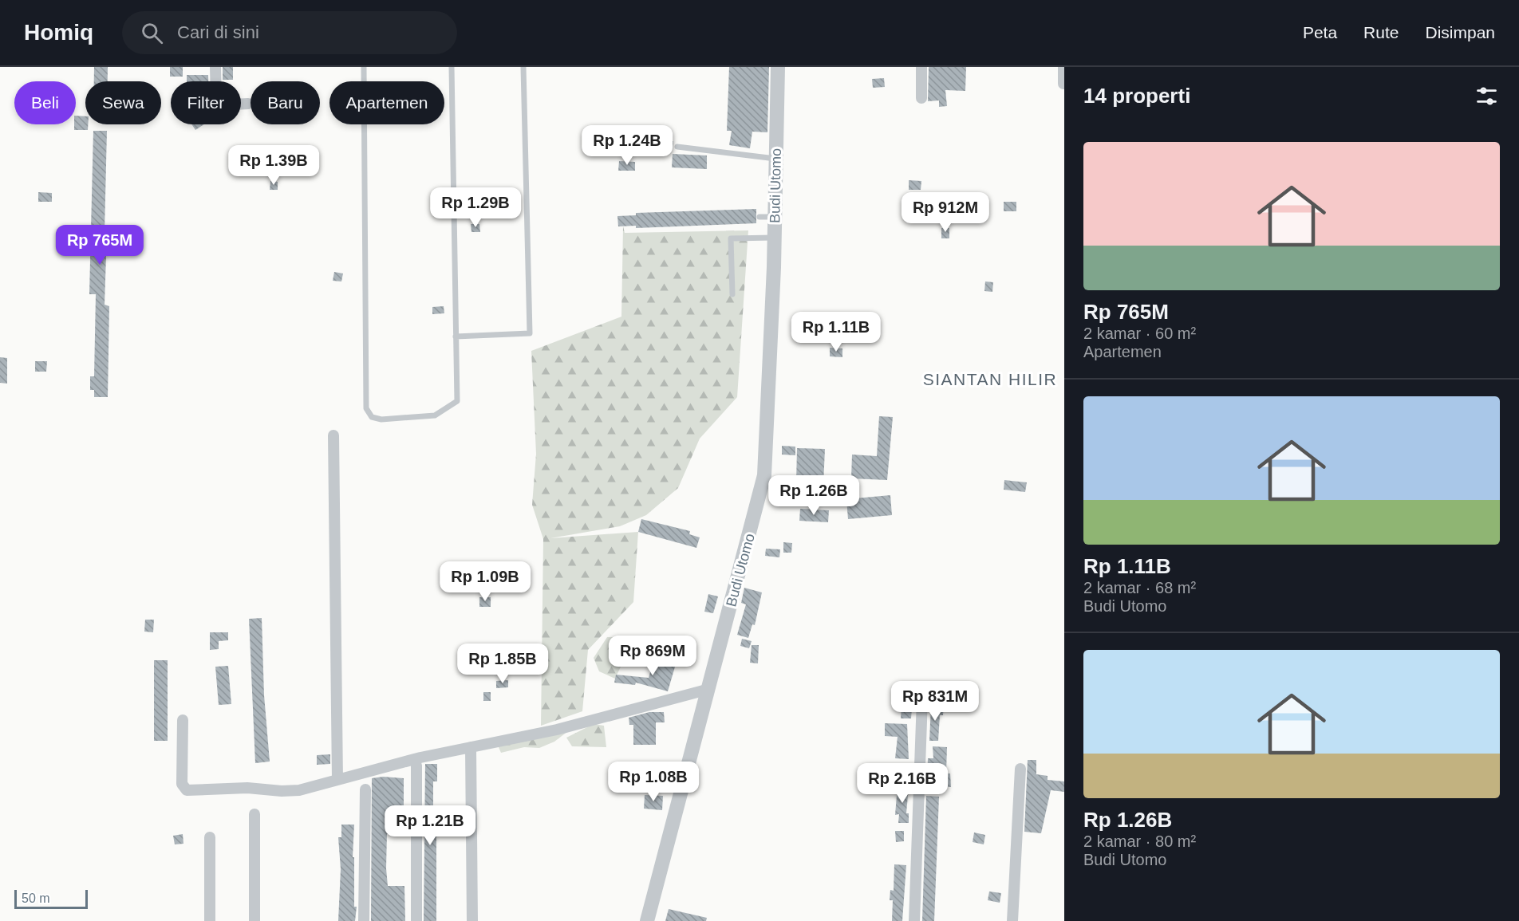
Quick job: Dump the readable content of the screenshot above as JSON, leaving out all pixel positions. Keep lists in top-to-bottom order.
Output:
{
  "streets": {
    "street": ["Budi Utomo"]
  },
  "districts": ["SIANTAN HILIR"],
  "scale_bar": "50 m",
  "page": {
    "header": "Homiq",
    "search": "Cari di sini",
    "nav": ["Peta", "Rute", "Disimpan"],
    "heading": "14 properti",
    "chip": [
      "Beli",
      "Sewa",
      "Filter",
      "Baru",
      "Apartemen"
    ],
    "list": [
      {
        "name": "Rp 765M",
        "note": "2 kamar · 60 m² · Apartemen"
      },
      {
        "name": "Rp 1.11B",
        "note": "2 kamar · 68 m² · Budi Utomo"
      },
      {
        "name": "Rp 1.26B",
        "note": "2 kamar · 80 m² · Budi Utomo"
      }
    ],
    "price": [
      "Rp 1.24B",
      "Rp 1.39B",
      "Rp 1.29B",
      "Rp 912M",
      "Rp 765M",
      "Rp 1.11B",
      "Rp 1.26B",
      "Rp 1.09B",
      "Rp 869M",
      "Rp 1.85B",
      "Rp 831M",
      "Rp 1.08B",
      "Rp 2.16B",
      "Rp 1.21B"
    ],
    "scale": "50 m"
  }
}
